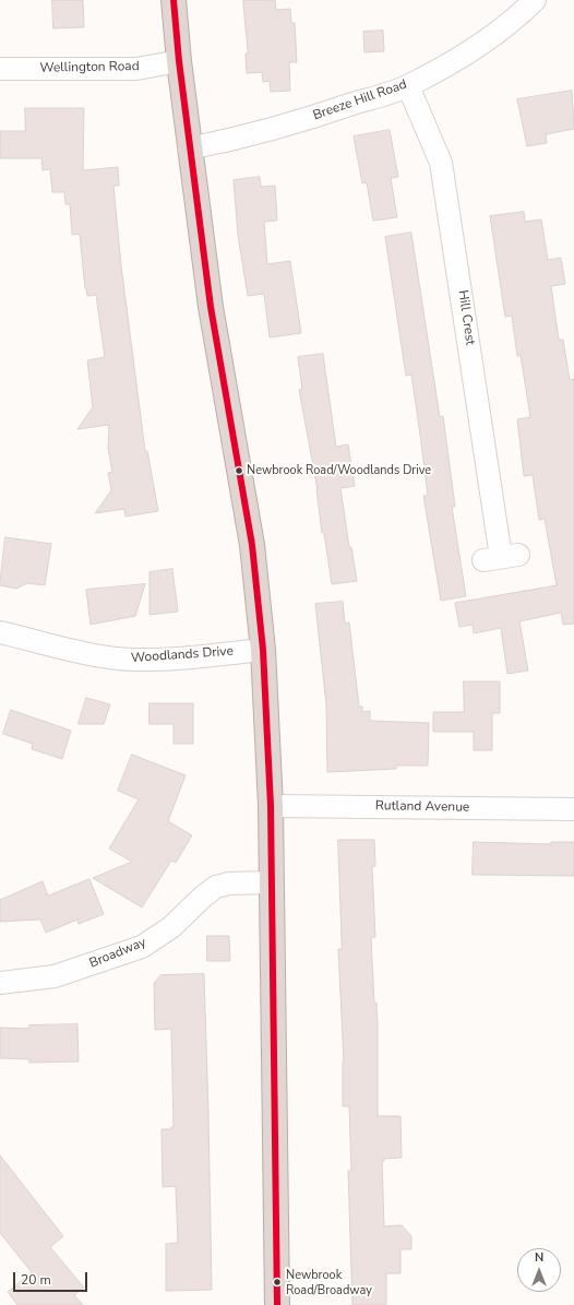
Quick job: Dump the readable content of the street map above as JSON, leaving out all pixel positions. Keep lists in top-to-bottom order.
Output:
{
  "streets": {
    "street": [
      "Wellington Road",
      "Breeze Hill Road",
      "Hill Crest",
      "Woodlands Drive",
      "Rutland Avenue",
      "Broadway"
    ]
  },
  "crossings": [
    ["Breeze Hill Road", "Hill Crest"]
  ],
  "places": ["Newbrook Road/Woodlands Drive", "Newbrook Road/Broadway"],
  "scale_bar": "20 m",
  "north": "top"
}
